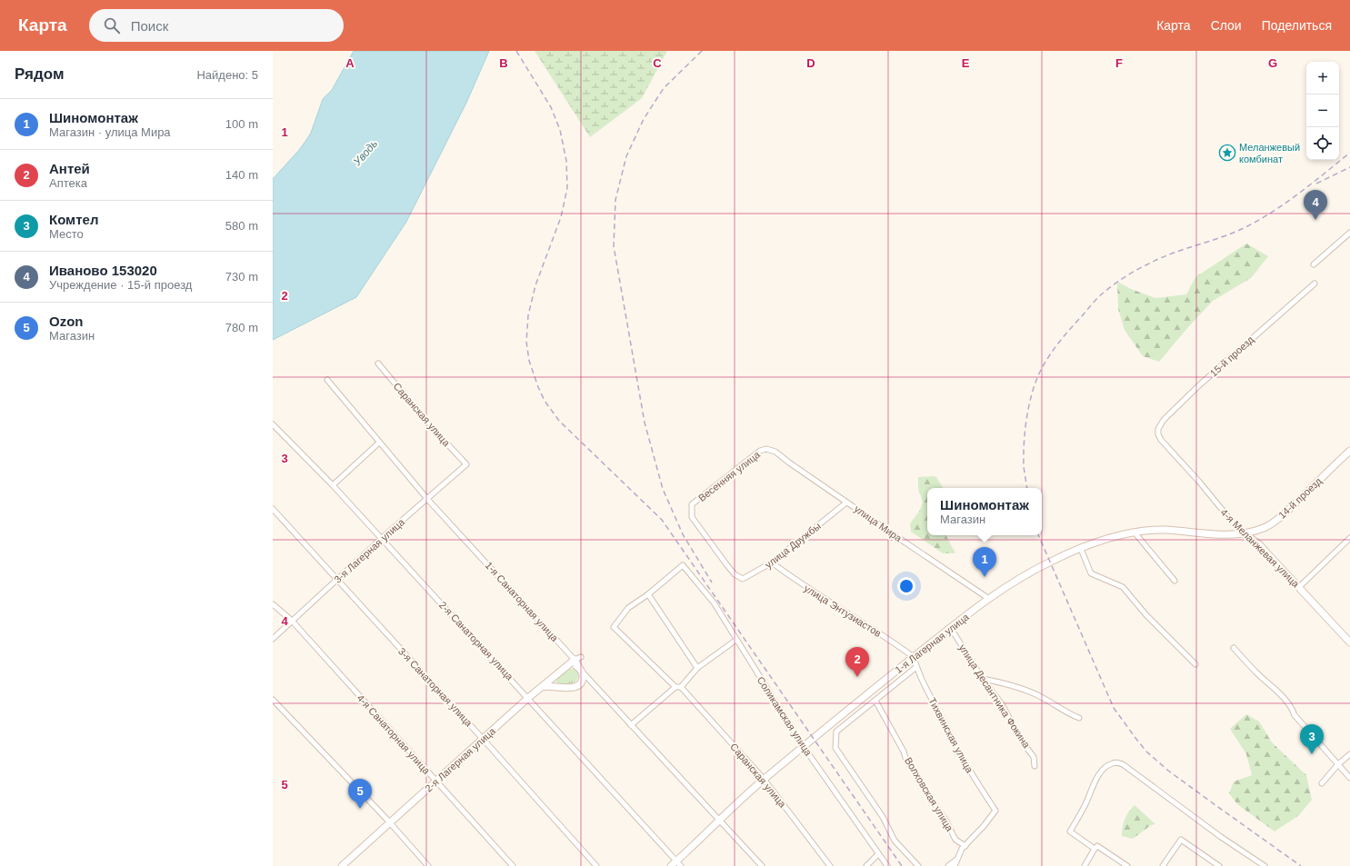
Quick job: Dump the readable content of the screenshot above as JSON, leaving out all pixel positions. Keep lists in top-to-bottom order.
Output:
{
  "streets": {
    "main road": [
      "14-й проезд",
      "4-я Меланжевая улица",
      "1-я Санаторная улица",
      "1-я Лагерная улица",
      "2-я Лагерная улица"
    ],
    "street": [
      "15-й проезд",
      "Саранская улица",
      "Весенняя улица",
      "улица Мира",
      "улица Дружбы",
      "3-я Лагерная улица",
      "улица Энтузиастов",
      "2-я Санаторная улица",
      "3-я Санаторная улица",
      "улица Десантника Фокина",
      "Соликамская улица",
      "4-я Санаторная улица",
      "Тихвинская улица",
      "Волховская улица"
    ]
  },
  "crossings": [
    ["15-й проезд", "4-я Меланжевая улица"],
    ["Саранская улица", "3-я Лагерная улица"],
    ["Саранская улица", "1-я Лагерная улица"],
    ["Весенняя улица", "улица Мира"],
    ["Весенняя улица", "улица Дружбы"],
    ["14-й проезд", "4-я Меланжевая улица"],
    ["14-й проезд", "1-я Лагерная улица"],
    ["улица Мира", "улица Дружбы"],
    ["улица Мира", "1-я Лагерная улица"],
    ["улица Дружбы", "улица Энтузиастов"],
    ["4-я Меланжевая улица", "1-я Лагерная улица"],
    ["3-я Лагерная улица", "1-я Санаторная улица"],
    ["3-я Лагерная улица", "2-я Санаторная улица"],
    ["3-я Лагерная улица", "3-я Санаторная улица"],
    ["3-я Лагерная улица", "4-я Санаторная улица"],
    ["1-я Санаторная улица", "1-я Лагерная улица"],
    ["1-я Санаторная улица", "2-я Лагерная улица"],
    ["улица Энтузиастов", "1-я Лагерная улица"],
    ["улица Энтузиастов", "Тихвинская улица"],
    ["2-я Санаторная улица", "1-я Лагерная улица"],
    ["2-я Санаторная улица", "2-я Лагерная улица"],
    ["1-я Лагерная улица", "улица Десантника Фокина"],
    ["1-я Лагерная улица", "Соликамская улица"],
    ["1-я Лагерная улица", "Тихвинская улица"],
    ["3-я Санаторная улица", "2-я Лагерная улица"],
    ["4-я Санаторная улица", "2-я Лагерная улица"],
    ["Тихвинская улица", "Волховская улица"]
  ],
  "water": ["Уводь"],
  "places": {
    "place": ["Меланжевый комбинат"]
  },
  "page": {
    "header": "Карта",
    "search": "Поиск",
    "nav": ["Карта", "Слои", "Поделиться"],
    "heading": ["Рядом", "Найдено: 5"],
    "map_buttons": ["+", "−"],
    "list": [
      {
        "mark": "1",
        "name": "Шиномонтаж",
        "note": "Магазин · улица Мира",
        "value": "100 m"
      },
      {
        "mark": "2",
        "name": "Антей",
        "note": "Аптека",
        "value": "140 m"
      },
      {
        "mark": "3",
        "name": "Комтел",
        "note": "Место",
        "value": "580 m"
      },
      {
        "mark": "4",
        "name": "Иваново 153020",
        "note": "Учреждение · 15-й проезд",
        "value": "730 m"
      },
      {
        "mark": "5",
        "name": "Ozon",
        "note": "Магазин",
        "value": "780 m"
      }
    ],
    "pins": [
      "4",
      "1",
      "2",
      "3",
      "5"
    ],
    "popup": ["Шиномонтаж", "Магазин"]
  },
  "grid": {
    "columns": [
      "A",
      "B",
      "C",
      "D",
      "E",
      "F",
      "G"
    ],
    "rows": [
      "1",
      "2",
      "3",
      "4",
      "5"
    ]
  }
}
